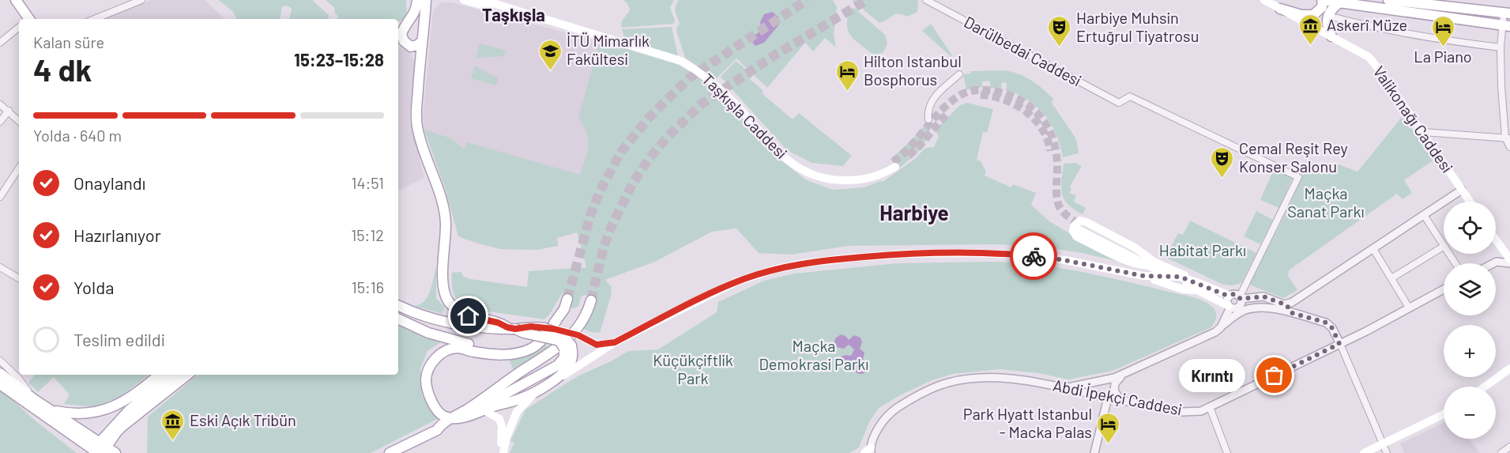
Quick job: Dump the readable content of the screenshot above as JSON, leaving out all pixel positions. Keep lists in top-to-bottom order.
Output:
{
  "streets": {
    "main road": ["Taşkışla Caddesi", "Valikonağı Caddesi"],
    "street": ["Darülbedai Caddesi", "Abdi İpekçi Caddesi"]
  },
  "districts": ["Taşkışla", "Harbiye"],
  "parks": [
    "Maçka Sanat Parkı",
    "Habitat Parkı",
    "Maçka Demokrasi Parkı",
    "Küçükçiftlik Park"
  ],
  "places": {
    "museum": ["Askerî Müze", "Eski Açık Tribün"],
    "theatre": ["Harbiye Muhsin Ertuğrul Tiyatrosu", "Cemal Reşit Rey Konser Salonu"],
    "hotel": ["La Piano", "Hilton Istanbul Bosphorus", "Park Hyatt Istanbul - Macka Palas"],
    "school or university": ["İTÜ Mimarlık Fakültesi"],
    "other": ["Kırıntı"]
  },
  "page": {
    "heading": ["4 dk", "Kalan süre", "15:23–15:28"],
    "bar": "Yolda · 640 m",
    "list": [
      ["Onaylandı", "14:51"],
      ["Hazırlanıyor", "15:12"],
      ["Yolda", "15:16"],
      "Teslim edildi"
    ],
    "map_buttons": ["+", "−"],
    "bubble": "Kırıntı"
  }
}
